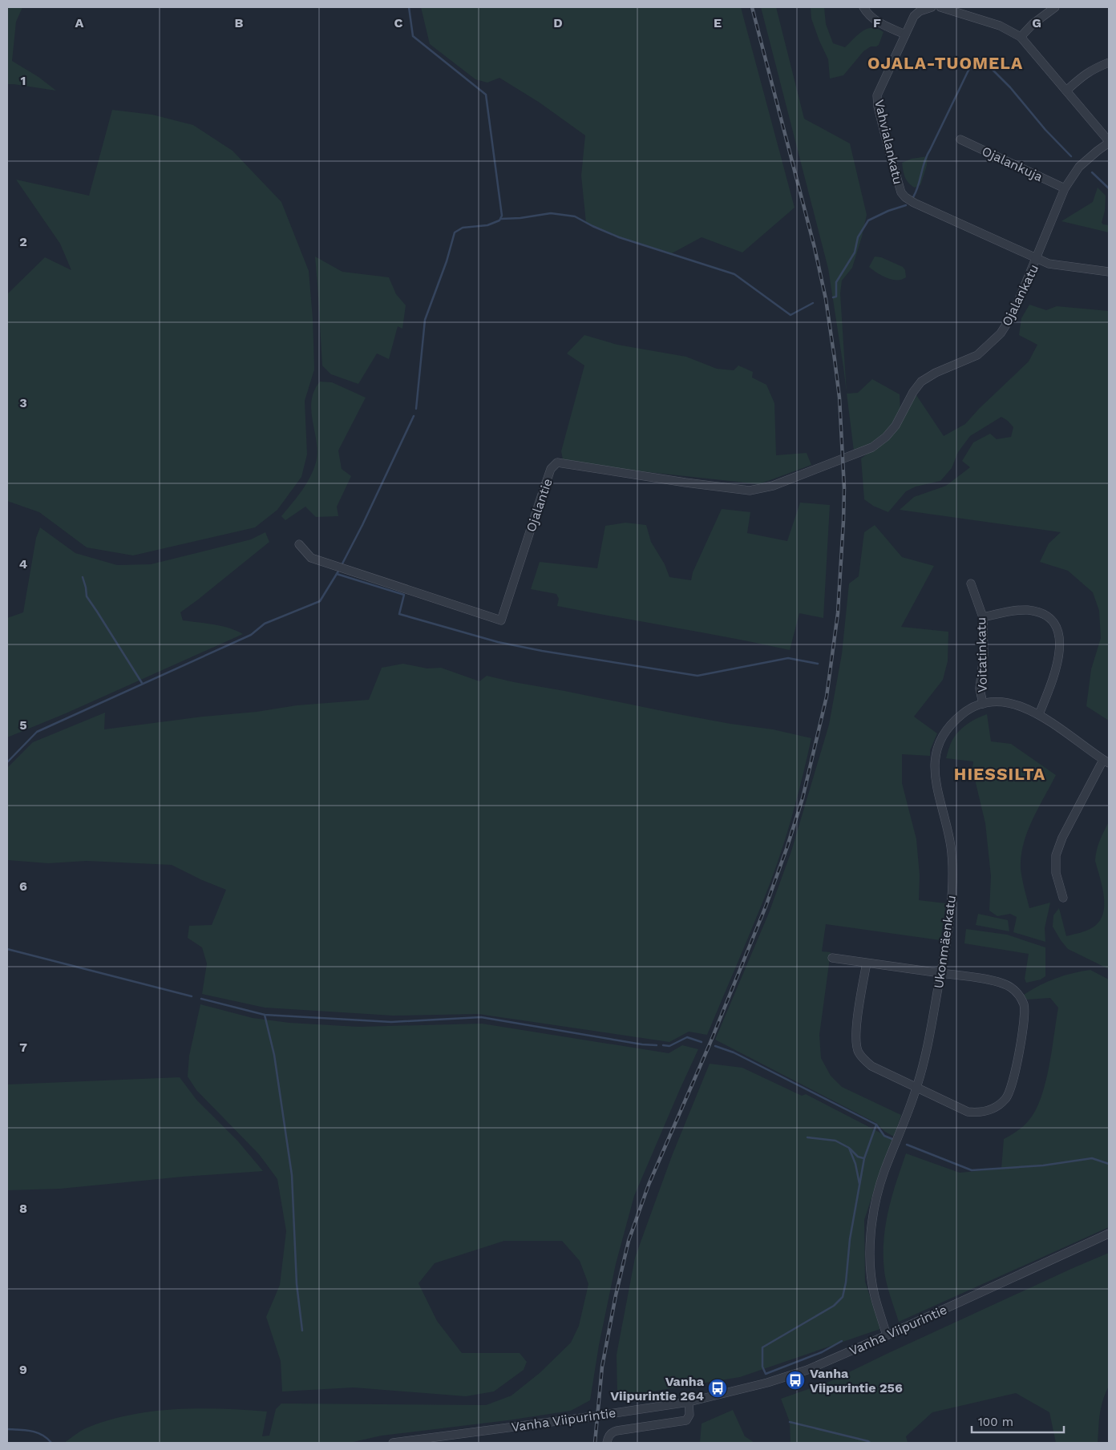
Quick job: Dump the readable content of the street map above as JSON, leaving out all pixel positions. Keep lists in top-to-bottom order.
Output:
{
  "streets": {
    "street": [
      "Vahvialankatu",
      "Ojalankuja",
      "Ojalankatu",
      "Ojalantie",
      "Voitatinkatu",
      "Ukonmäenkatu",
      "Vanha Viipurintie"
    ]
  },
  "crossings": [
    ["Vahvialankatu", "Ojalankatu"],
    ["Ojalankuja", "Ojalankatu"],
    ["Ojalankatu", "Ojalantie"],
    ["Voitatinkatu", "Ukonmäenkatu"],
    ["Ukonmäenkatu", "Vanha Viipurintie"]
  ],
  "districts": ["OJALA-TUOMELA", "HIESSILTA"],
  "places": {
    "bus stop": ["Vanha Viipurintie 256", "Vanha Viipurintie 264"]
  },
  "scale_bar": "100 m",
  "grid": {
    "columns": [
      "A",
      "B",
      "C",
      "D",
      "E",
      "F",
      "G"
    ],
    "rows": [
      "1",
      "2",
      "3",
      "4",
      "5",
      "6",
      "7",
      "8",
      "9"
    ]
  }
}
